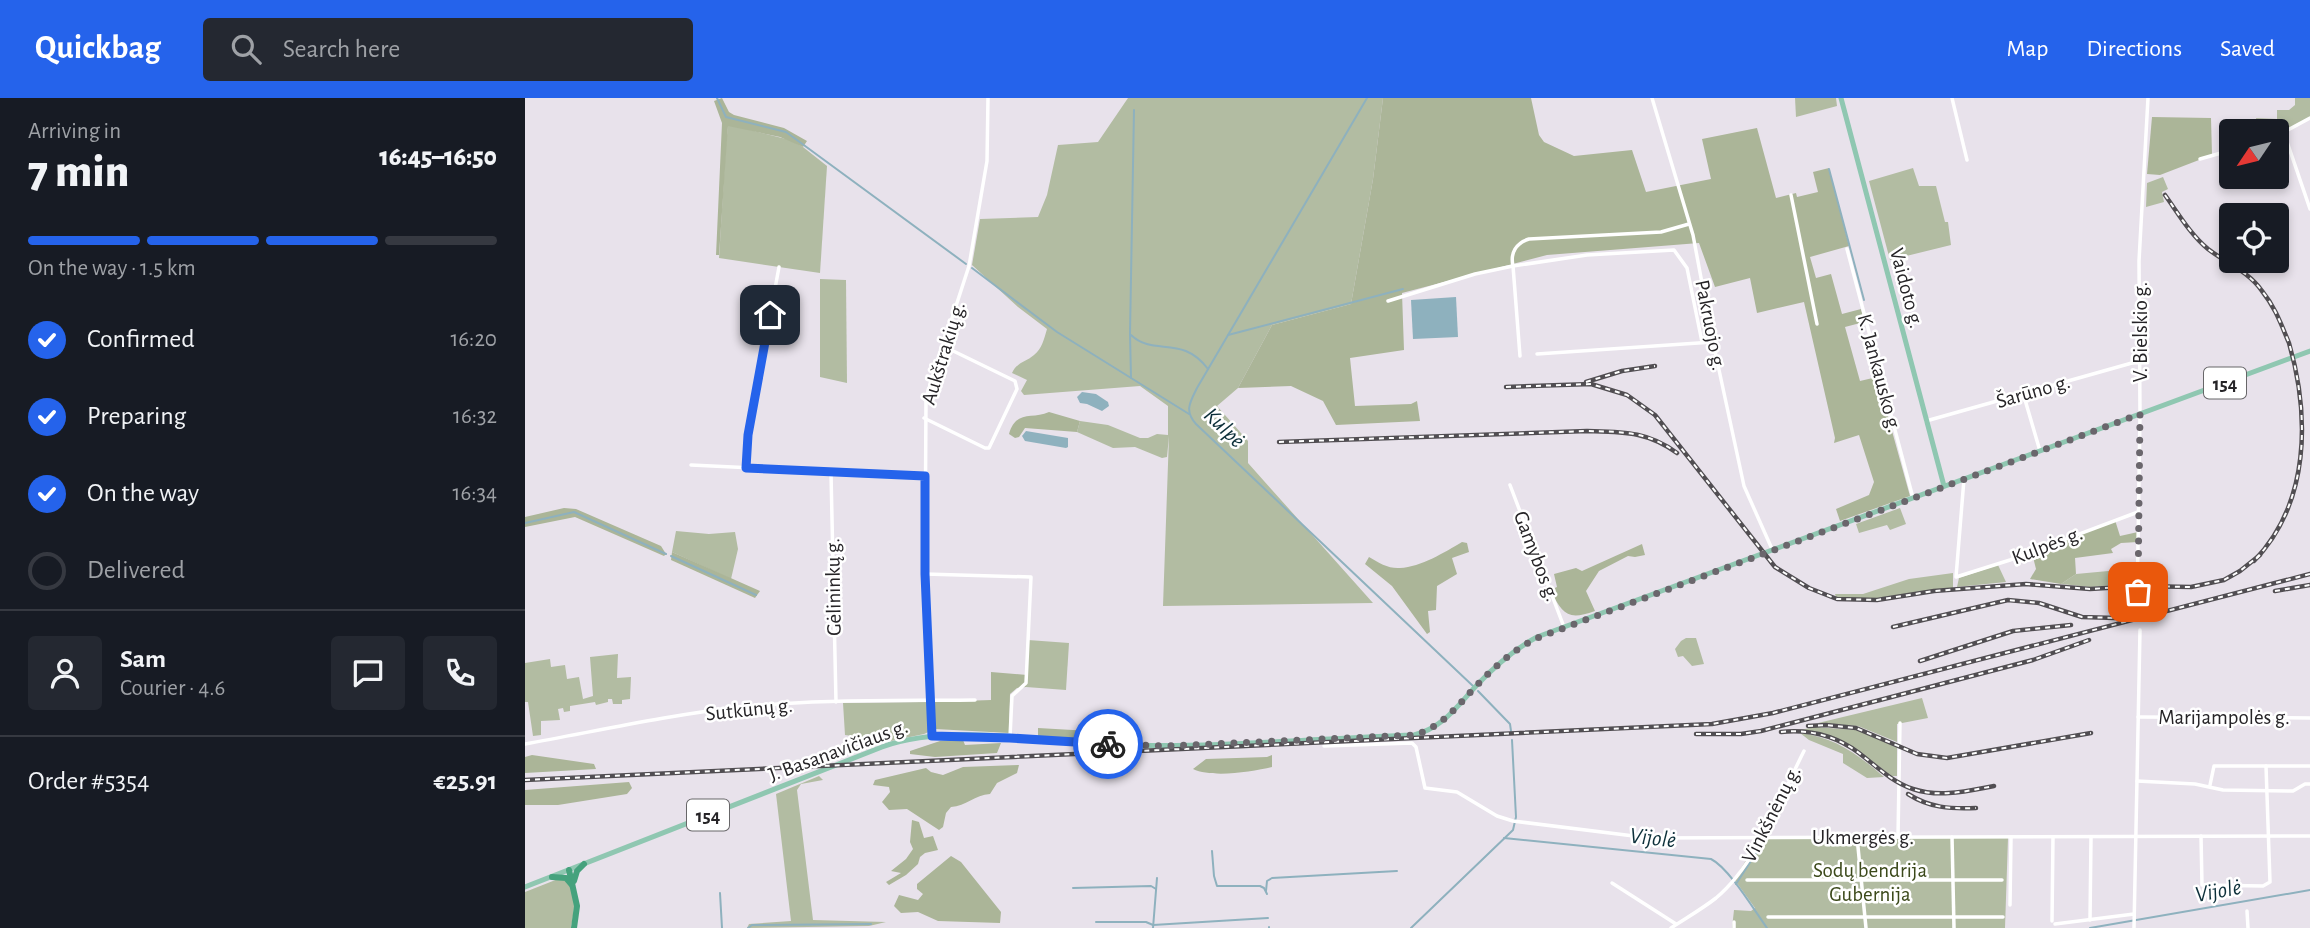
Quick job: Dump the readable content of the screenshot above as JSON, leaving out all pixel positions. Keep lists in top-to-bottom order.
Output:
{
  "streets": {
    "main road": ["Vaidoto g.", "154", "J. Basanavičiaus g."],
    "street": [
      "Pakruojo g.",
      "V. Bielskio g.",
      "Aukštrakių g.",
      "K. Jankausko g.",
      "Šarūno g.",
      "Kulpės g.",
      "Gamybos g.",
      "Gėlininkų g.",
      "Sutkūnų g.",
      "Marijampolės g.",
      "Vinkšnėnų g.",
      "Ukmergės g."
    ]
  },
  "crossings": [
    ["Vaidoto g.", "Šarūno g."],
    ["Vaidoto g.", "J. Basanavičiaus g."],
    ["Pakruojo g.", "J. Basanavičiaus g."],
    ["V. Bielskio g.", "Šarūno g."],
    ["V. Bielskio g.", "Kulpės g."],
    ["V. Bielskio g.", "J. Basanavičiaus g."],
    ["Aukštrakių g.", "Sutkūnų g."],
    ["Aukštrakių g.", "J. Basanavičiaus g."],
    ["K. Jankausko g.", "J. Basanavičiaus g."],
    ["Kulpės g.", "J. Basanavičiaus g."],
    ["Gamybos g.", "J. Basanavičiaus g."],
    ["Gėlininkų g.", "Sutkūnų g."],
    ["Vinkšnėnų g.", "Ukmergės g."]
  ],
  "water": ["Kulpė", "Vijolė"],
  "parks": ["Sodų bendrija Gubernija"],
  "north": "bottom left",
  "page": {
    "header": "Quickbag",
    "search": "Search here",
    "nav": ["Map", "Directions", "Saved"],
    "heading": ["7 min", "Arriving in", "16:45–16:50"],
    "panel": [
      "Sam",
      "Courier · 4.6",
      "Order #5354",
      "€25.91"
    ],
    "bar": "On the way · 1.5 km",
    "list": [
      ["Confirmed", "16:20"],
      ["Preparing", "16:32"],
      ["On the way", "16:34"],
      "Delivered"
    ]
  }
}
